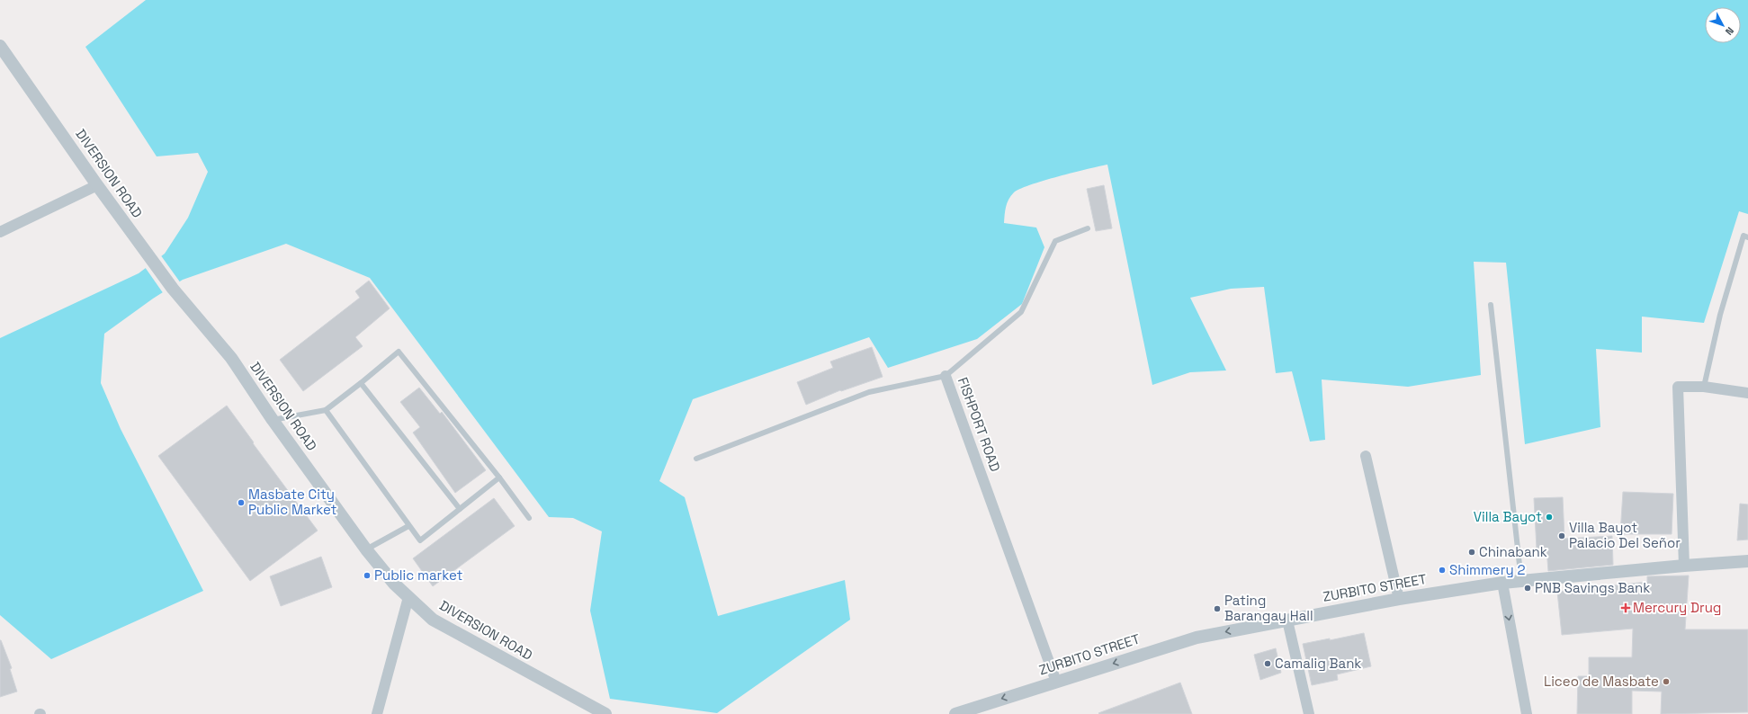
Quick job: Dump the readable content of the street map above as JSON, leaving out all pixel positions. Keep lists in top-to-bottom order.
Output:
{
  "streets": {
    "street": ["DIVERSION ROAD", "FISHPORT ROAD", "ZURBITO STREET"]
  },
  "crossings": [
    ["FISHPORT ROAD", "ZURBITO STREET"]
  ],
  "one_way": ["ZURBITO STREET"],
  "places": {
    "other": [
      "Masbate City Public Market",
      "Villa Bayot",
      "Villa Bayot Palacio Del Señor",
      "Chinabank",
      "Shimmery 2",
      "Public market",
      "PNB Savings Bank",
      "Pating Barangay Hall",
      "Camalig Bank",
      "Liceo de Masbate"
    ],
    "health": ["Mercury Drug"]
  },
  "north": "bottom right"
}
